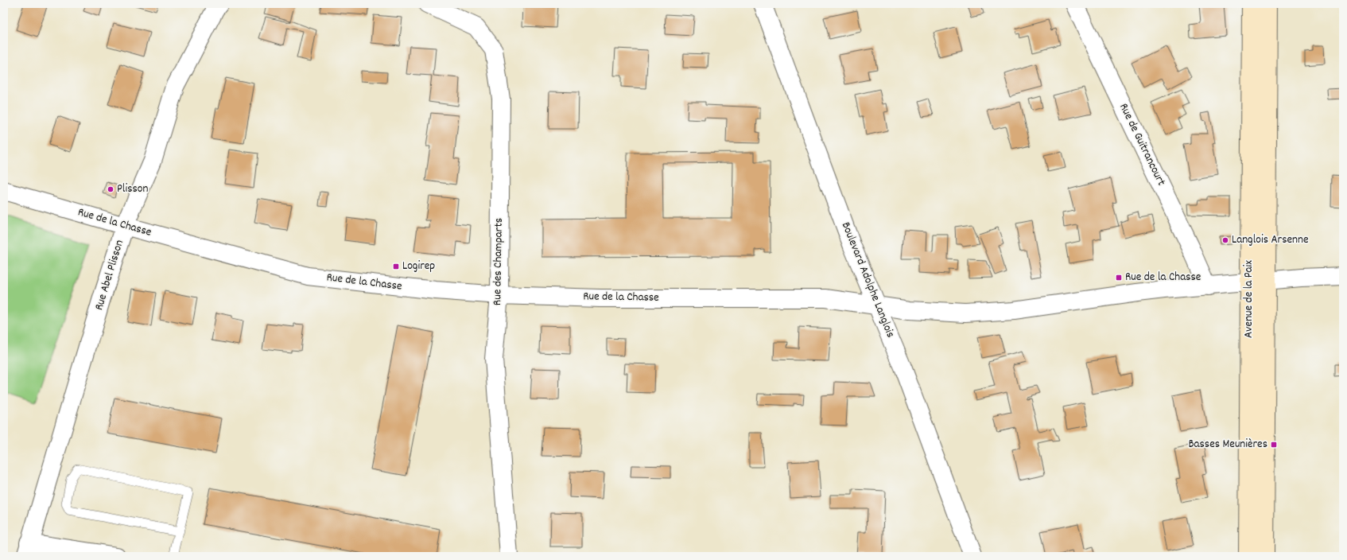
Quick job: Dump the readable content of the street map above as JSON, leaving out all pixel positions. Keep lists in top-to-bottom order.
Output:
{
  "streets": {
    "street": [
      "Rue de Guitrancourt",
      "Rue de la Chasse",
      "Rue des Champarts",
      "Rue Abel Plisson",
      "Boulevard Adolphe Langlois",
      "Avenue de la Paix"
    ]
  },
  "crossings": [
    ["Rue de Guitrancourt", "Rue de la Chasse"],
    ["Rue de la Chasse", "Rue des Champarts"],
    ["Rue de la Chasse", "Rue Abel Plisson"],
    ["Rue de la Chasse", "Boulevard Adolphe Langlois"],
    ["Rue de la Chasse", "Avenue de la Paix"]
  ],
  "places": {
    "other": ["Plisson", "Langlois Arsenne"],
    "transit": ["Logirep", "Rue de la Chasse", "Basses Meunières"]
  }
}
